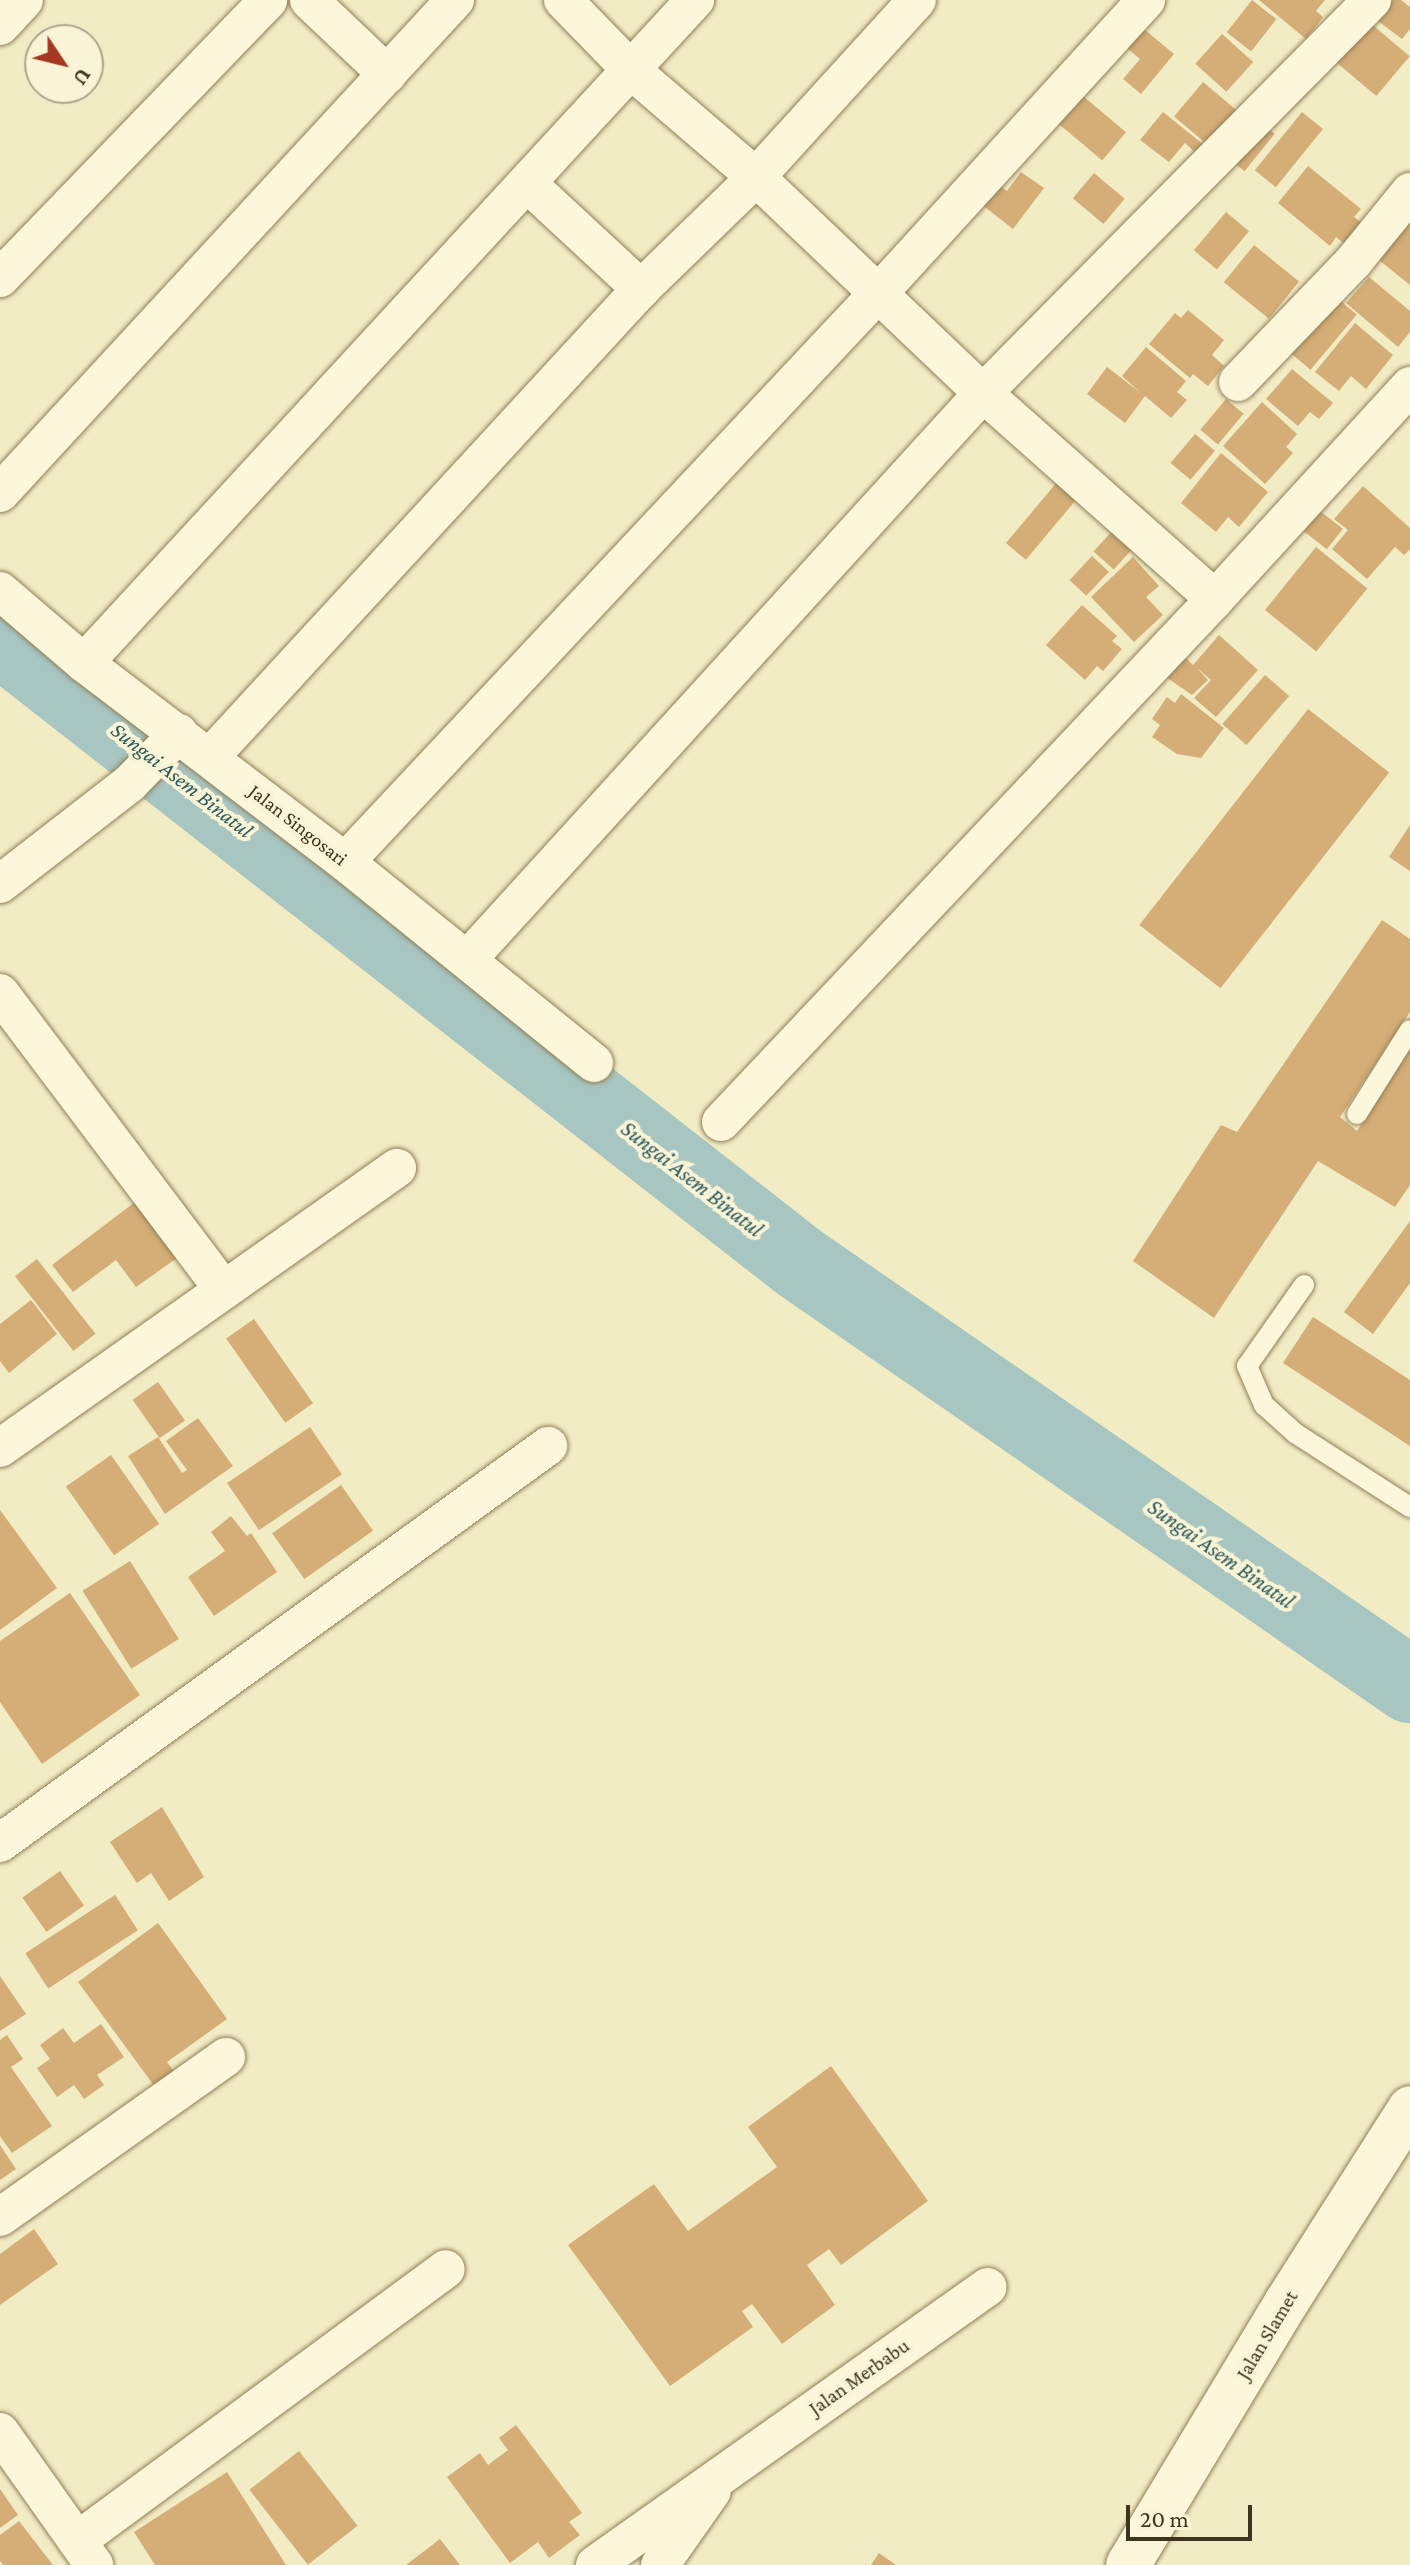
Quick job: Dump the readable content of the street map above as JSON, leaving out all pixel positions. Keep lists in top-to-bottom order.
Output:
{
  "streets": {
    "street": ["Jalan Singosari", "Jalan Slamet", "Jalan Merbabu"]
  },
  "water": ["Sungai Asem Binatul"],
  "scale_bar": "20 m",
  "north": "bottom right"
}
